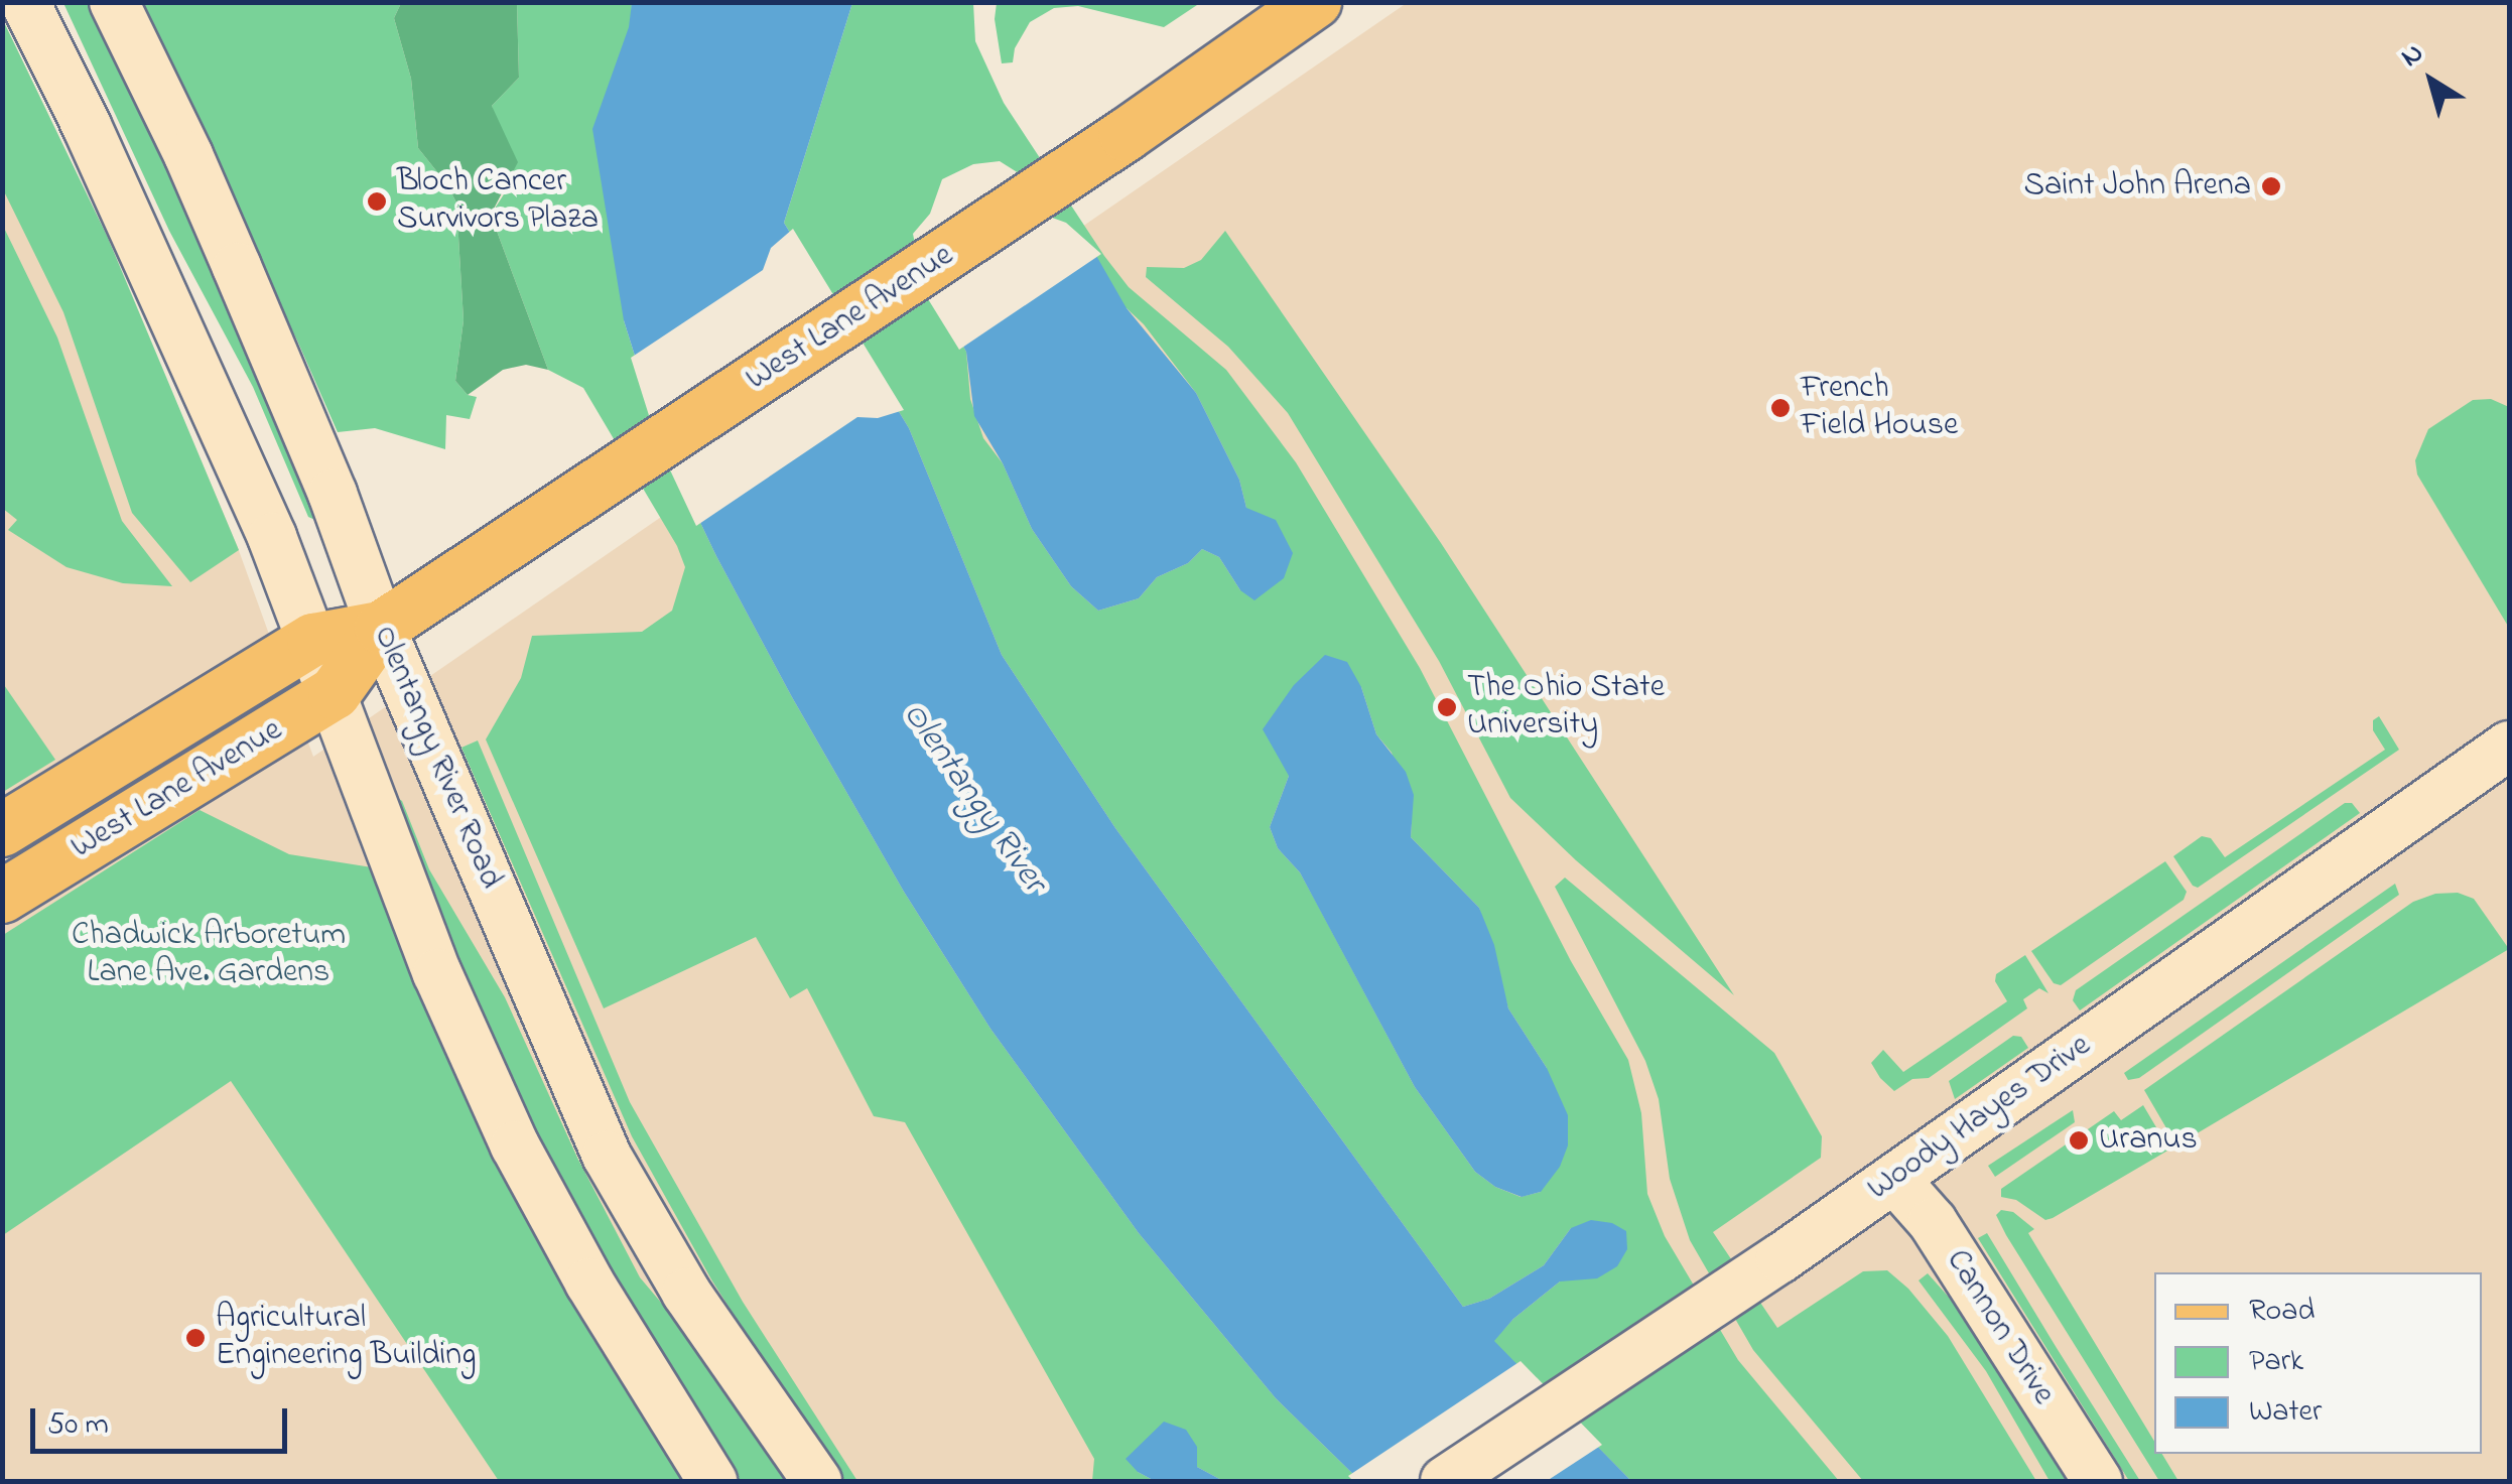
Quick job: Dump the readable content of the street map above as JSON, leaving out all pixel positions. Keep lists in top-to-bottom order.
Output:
{
  "streets": {
    "main road": [
      "West Lane Avenue",
      "Olentangy River Road",
      "Woody Hayes Drive",
      "Cannon Drive"
    ]
  },
  "crossings": [
    ["West Lane Avenue", "Olentangy River Road"],
    ["Woody Hayes Drive", "Cannon Drive"]
  ],
  "water": ["Olentangy River"],
  "parks": ["Chadwick Arboretum Lane Ave. Gardens"],
  "places": [
    "Saint John Arena",
    "Bloch Cancer Survivors Plaza",
    "French Field House",
    "The Ohio State University",
    "Uranus",
    "Agricultural Engineering Building"
  ],
  "legend": ["Road", "Park", "Water"],
  "scale_bar": "50 m",
  "north": "top left"
}
